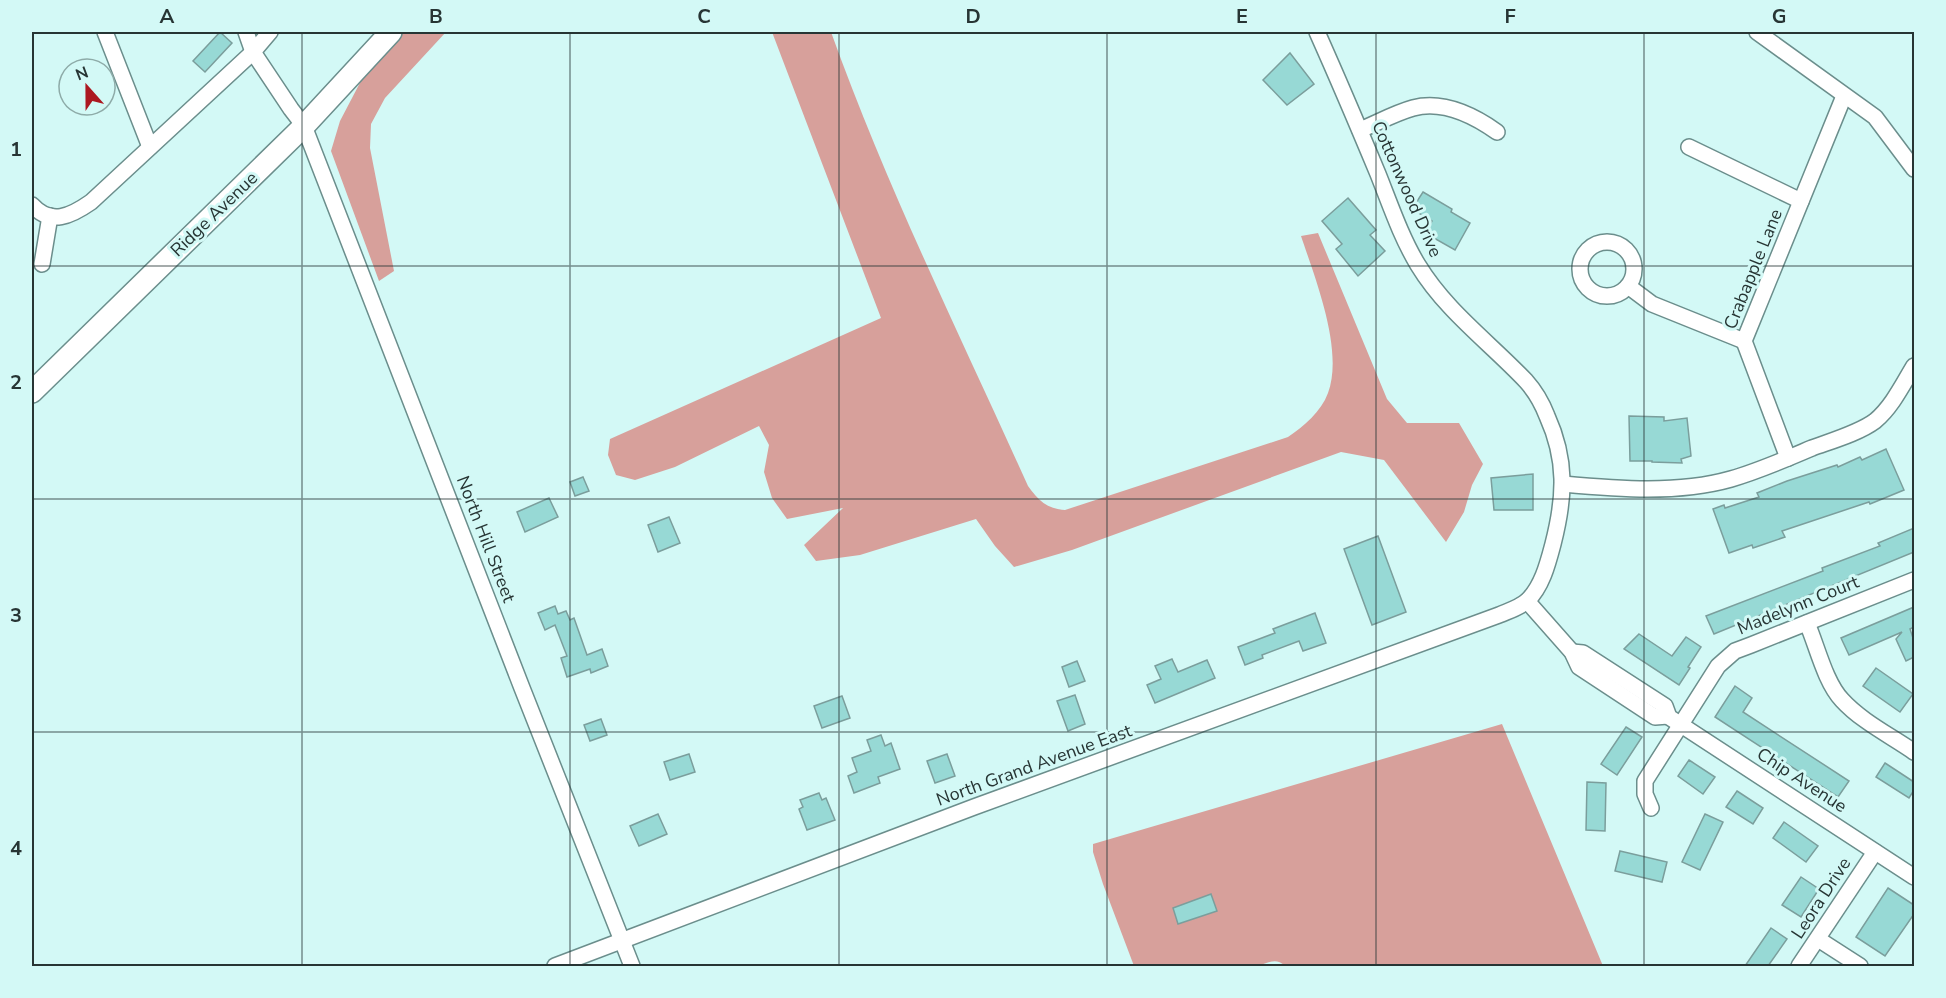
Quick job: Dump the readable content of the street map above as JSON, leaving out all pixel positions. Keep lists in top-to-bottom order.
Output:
{
  "streets": {
    "street": [
      "Cottonwood Drive",
      "Ridge Avenue",
      "Crabapple Lane",
      "North Hill Street",
      "Madelynn Court",
      "North Grand Avenue East",
      "Chip Avenue",
      "Leora Drive"
    ]
  },
  "crossings": [
    ["Cottonwood Drive", "North Grand Avenue East"],
    ["Cottonwood Drive", "Chip Avenue"],
    ["Ridge Avenue", "North Hill Street"],
    ["North Hill Street", "North Grand Avenue East"],
    ["Madelynn Court", "Chip Avenue"],
    ["North Grand Avenue East", "Chip Avenue"],
    ["Chip Avenue", "Leora Drive"]
  ],
  "north": "top",
  "grid": {
    "columns": [
      "A",
      "B",
      "C",
      "D",
      "E",
      "F",
      "G"
    ],
    "rows": [
      "1",
      "2",
      "3",
      "4"
    ]
  }
}
